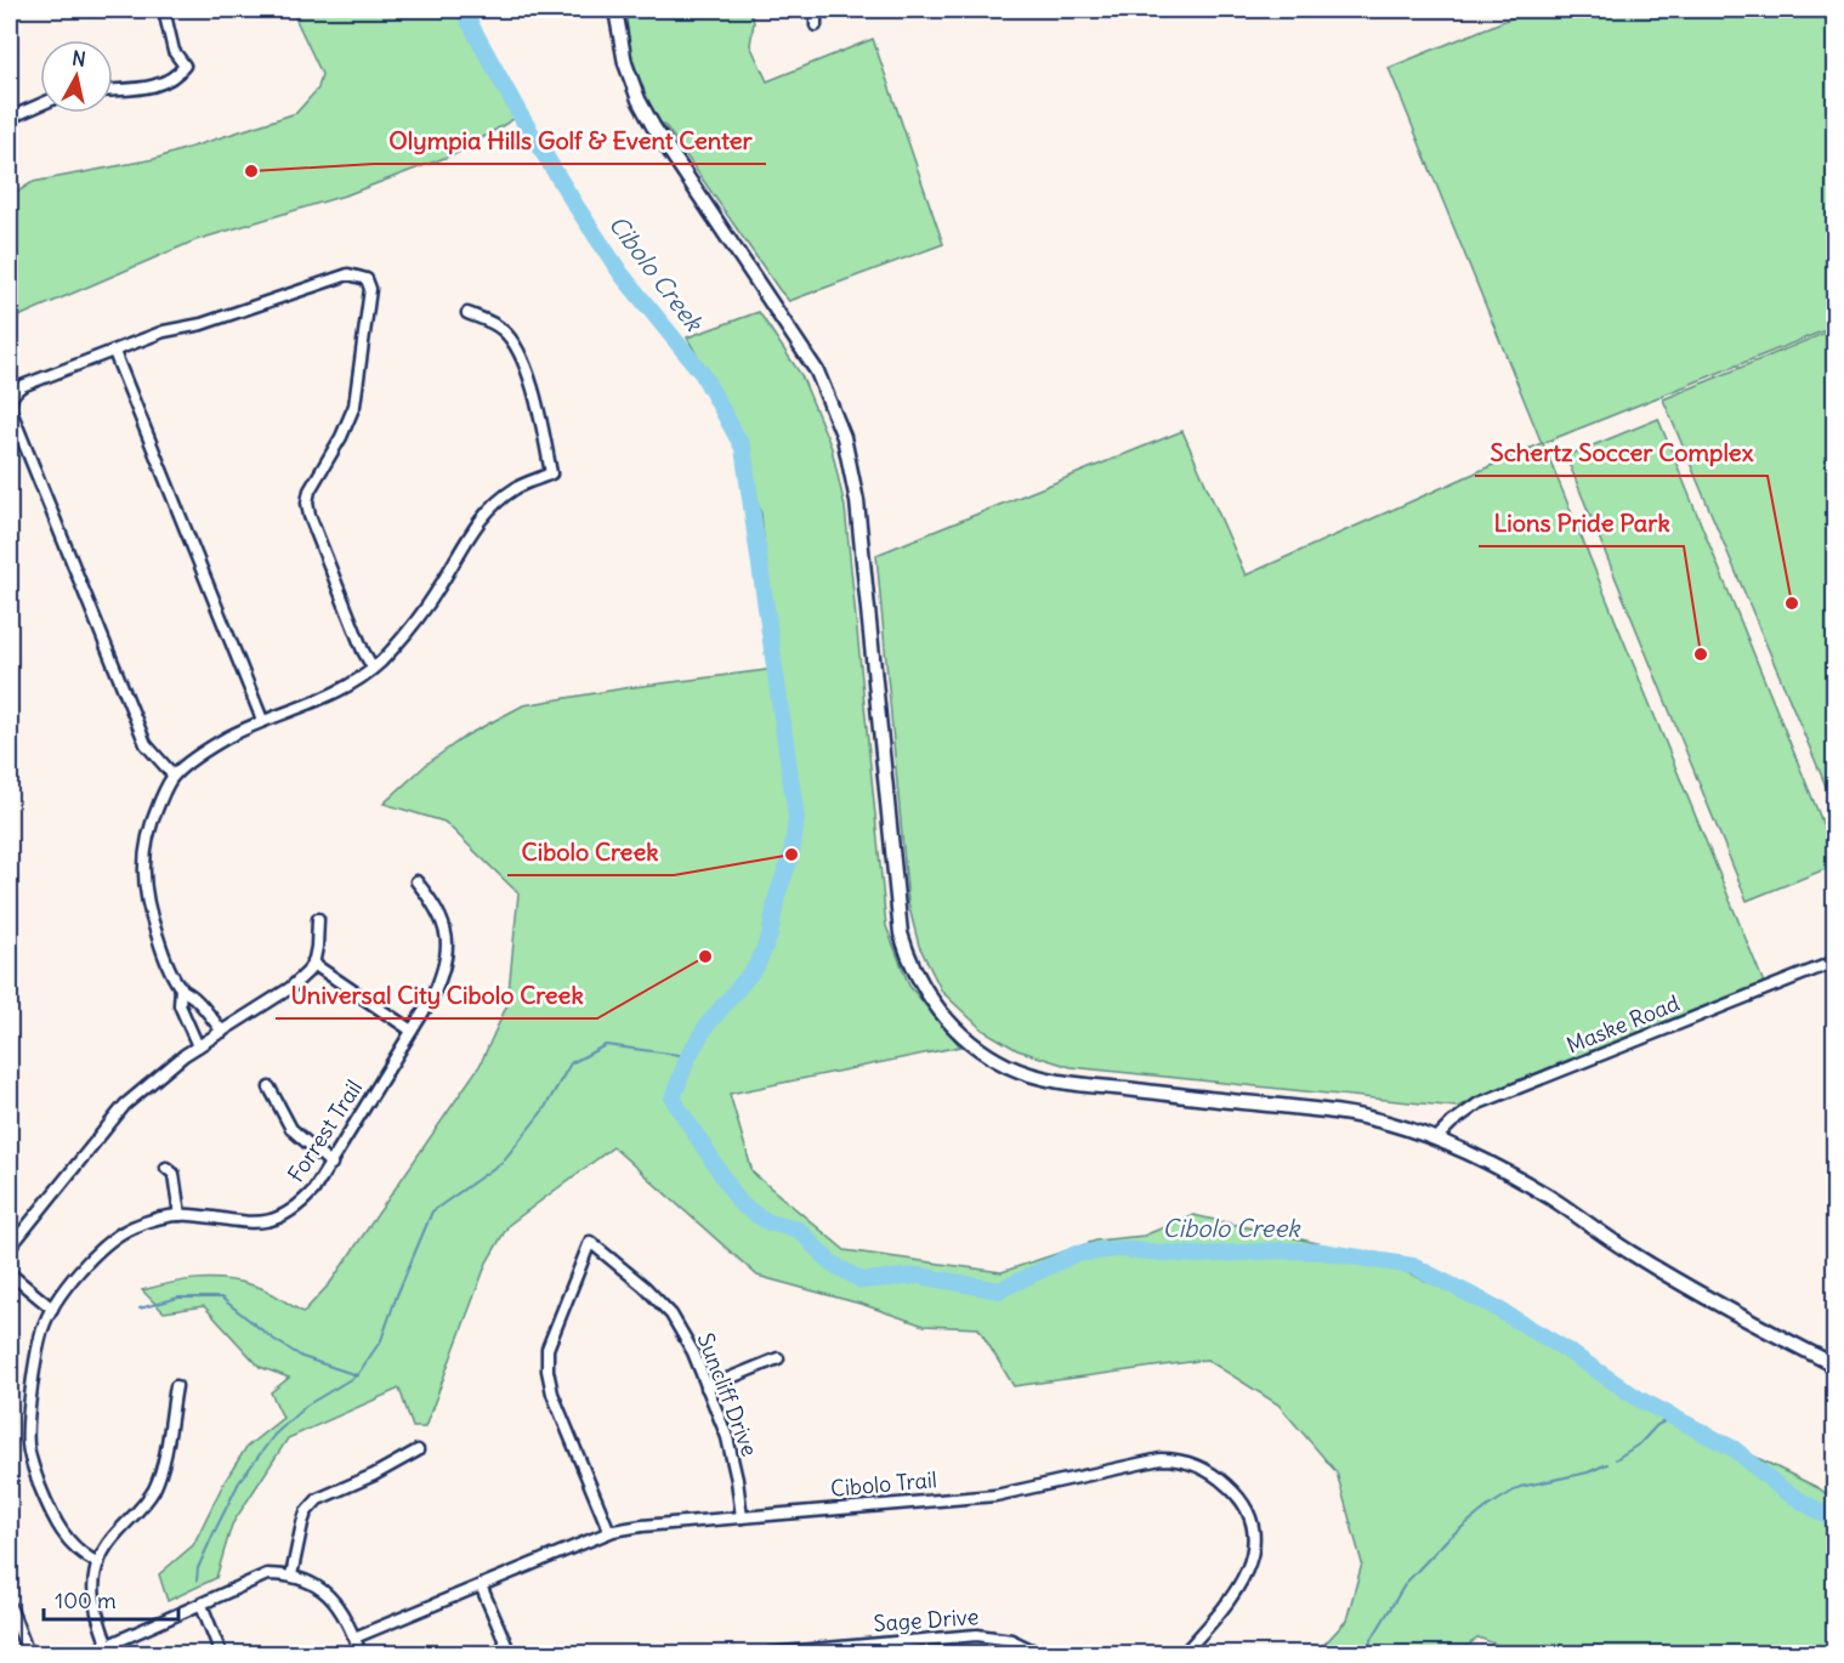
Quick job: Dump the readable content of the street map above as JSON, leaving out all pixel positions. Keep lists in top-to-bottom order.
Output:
{
  "streets": {
    "street": [
      "Maske Road",
      "Forrest Trail",
      "Suncliff Drive",
      "Cibolo Trail",
      "Sage Drive"
    ]
  },
  "crossings": [
    ["Suncliff Drive", "Cibolo Trail"]
  ],
  "water": ["Cibolo Creek"],
  "places": [
    "Olympia Hills Golf & Event Center",
    "Schertz Soccer Complex",
    "Lions Pride Park",
    "Cibolo Creek",
    "Universal City Cibolo Creek"
  ],
  "scale_bar": "100 m",
  "north": "top"
}
